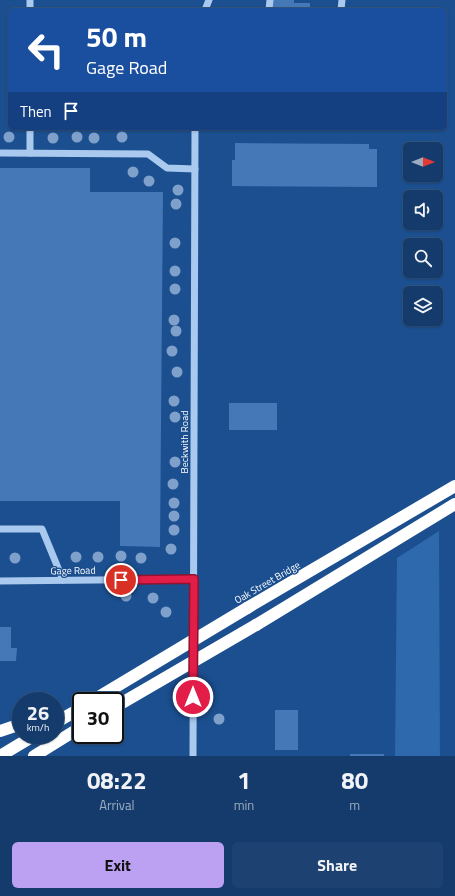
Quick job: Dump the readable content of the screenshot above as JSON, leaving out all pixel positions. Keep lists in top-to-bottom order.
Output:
{
  "streets": {
    "highway": ["Oak Street Bridge"],
    "street": ["Beckwith Road", "Gage Road"]
  },
  "crossings": [
    ["Beckwith Road", "Gage Road"]
  ],
  "north": "right",
  "page": {
    "turn": ["50 m", "Gage Road"],
    "then": "Then",
    "speed": "26 km/h",
    "limit": "30",
    "eta": [
      "08:22",
      "Arrival",
      "1",
      "min",
      "80",
      "m"
    ],
    "buttons": ["Exit", "Share"]
  }
}
